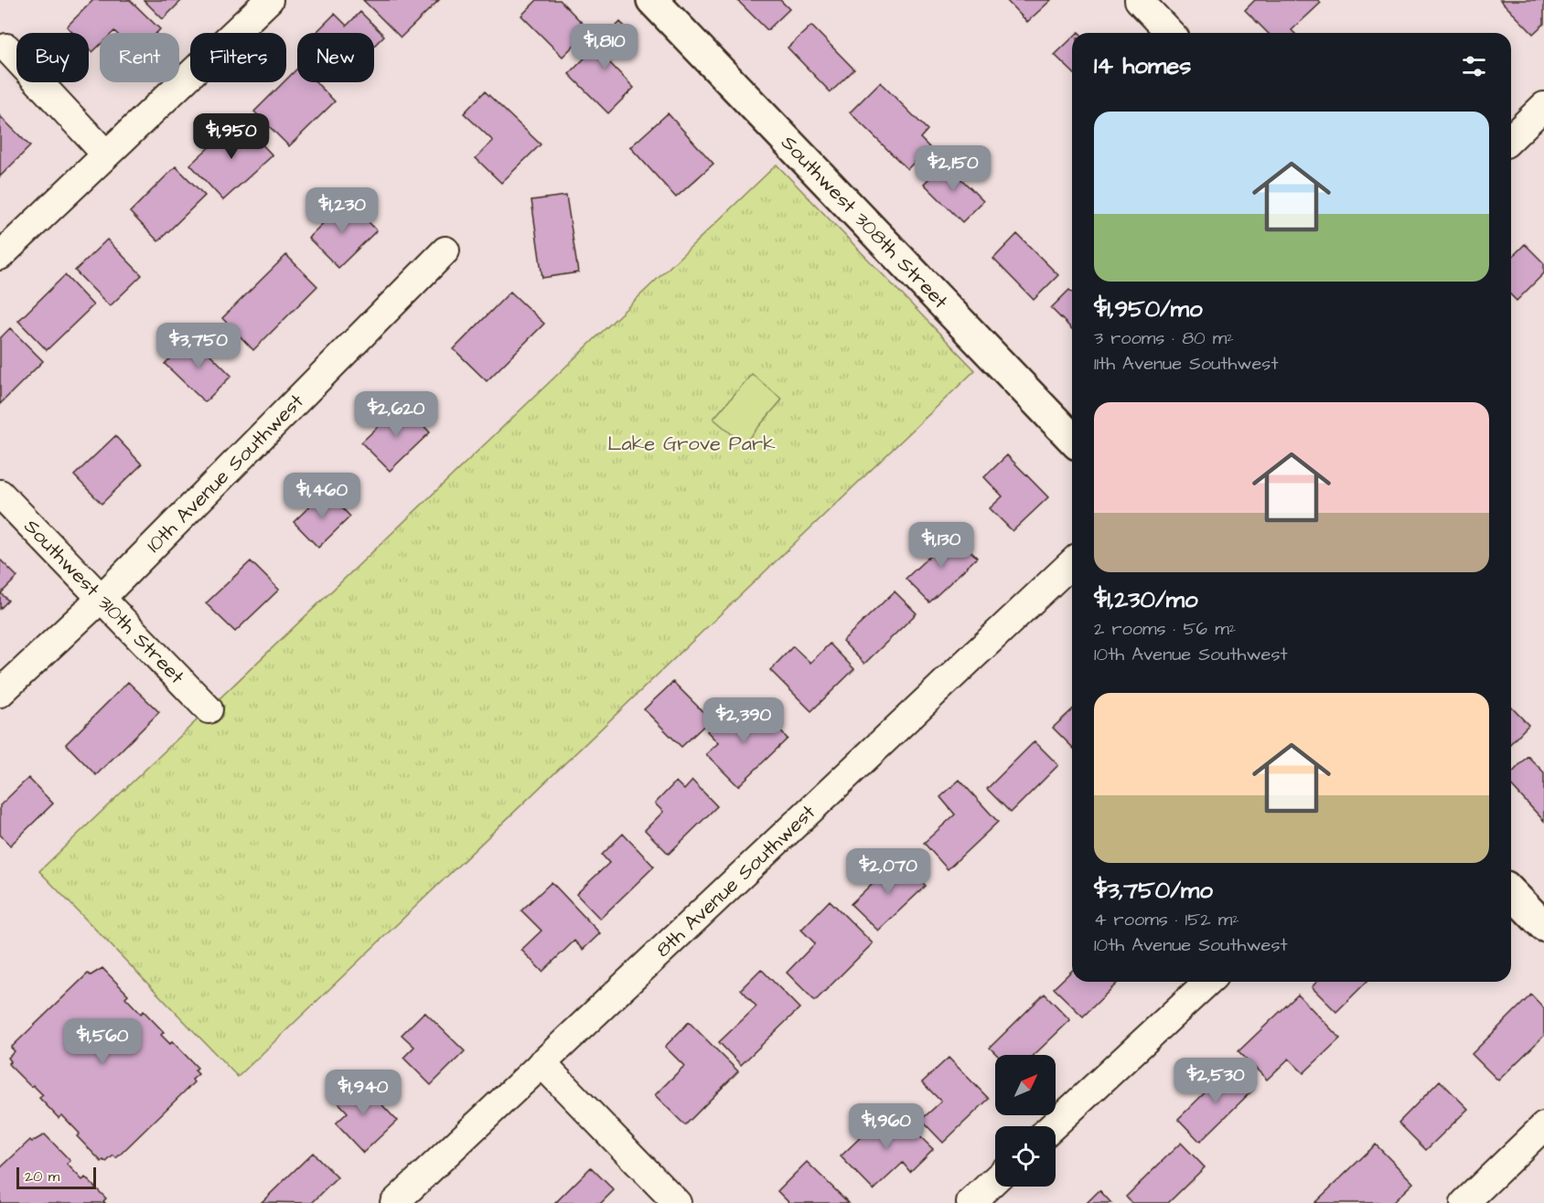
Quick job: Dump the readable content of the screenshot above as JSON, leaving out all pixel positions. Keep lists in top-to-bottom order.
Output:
{
  "streets": {
    "street": [
      "Southwest 308th Street",
      "10th Avenue Southwest",
      "Southwest 310th Street",
      "8th Avenue Southwest"
    ]
  },
  "crossings": [
    ["10th Avenue Southwest", "Southwest 310th Street"]
  ],
  "parks": ["Lake Grove Park"],
  "scale_bar": "20 m",
  "north": "top right",
  "page": {
    "price": [
      "$1,810",
      "$1,950",
      "$2,150",
      "$1,230",
      "$3,750",
      "$2,620",
      "$1,460",
      "$1,130",
      "$2,390",
      "$2,070",
      "$1,560",
      "$2,530",
      "$1,940",
      "$1,960"
    ],
    "chip": [
      "Buy",
      "Rent",
      "Filters",
      "New"
    ],
    "heading": "14 homes",
    "list": [
      {
        "name": "$1,950/mo",
        "note": "3 rooms · 80 m² · 11th Avenue Southwest"
      },
      {
        "name": "$1,230/mo",
        "note": "2 rooms · 56 m² · 10th Avenue Southwest"
      },
      {
        "name": "$3,750/mo",
        "note": "4 rooms · 152 m² · 10th Avenue Southwest"
      }
    ],
    "scale": "20 m"
  }
}
